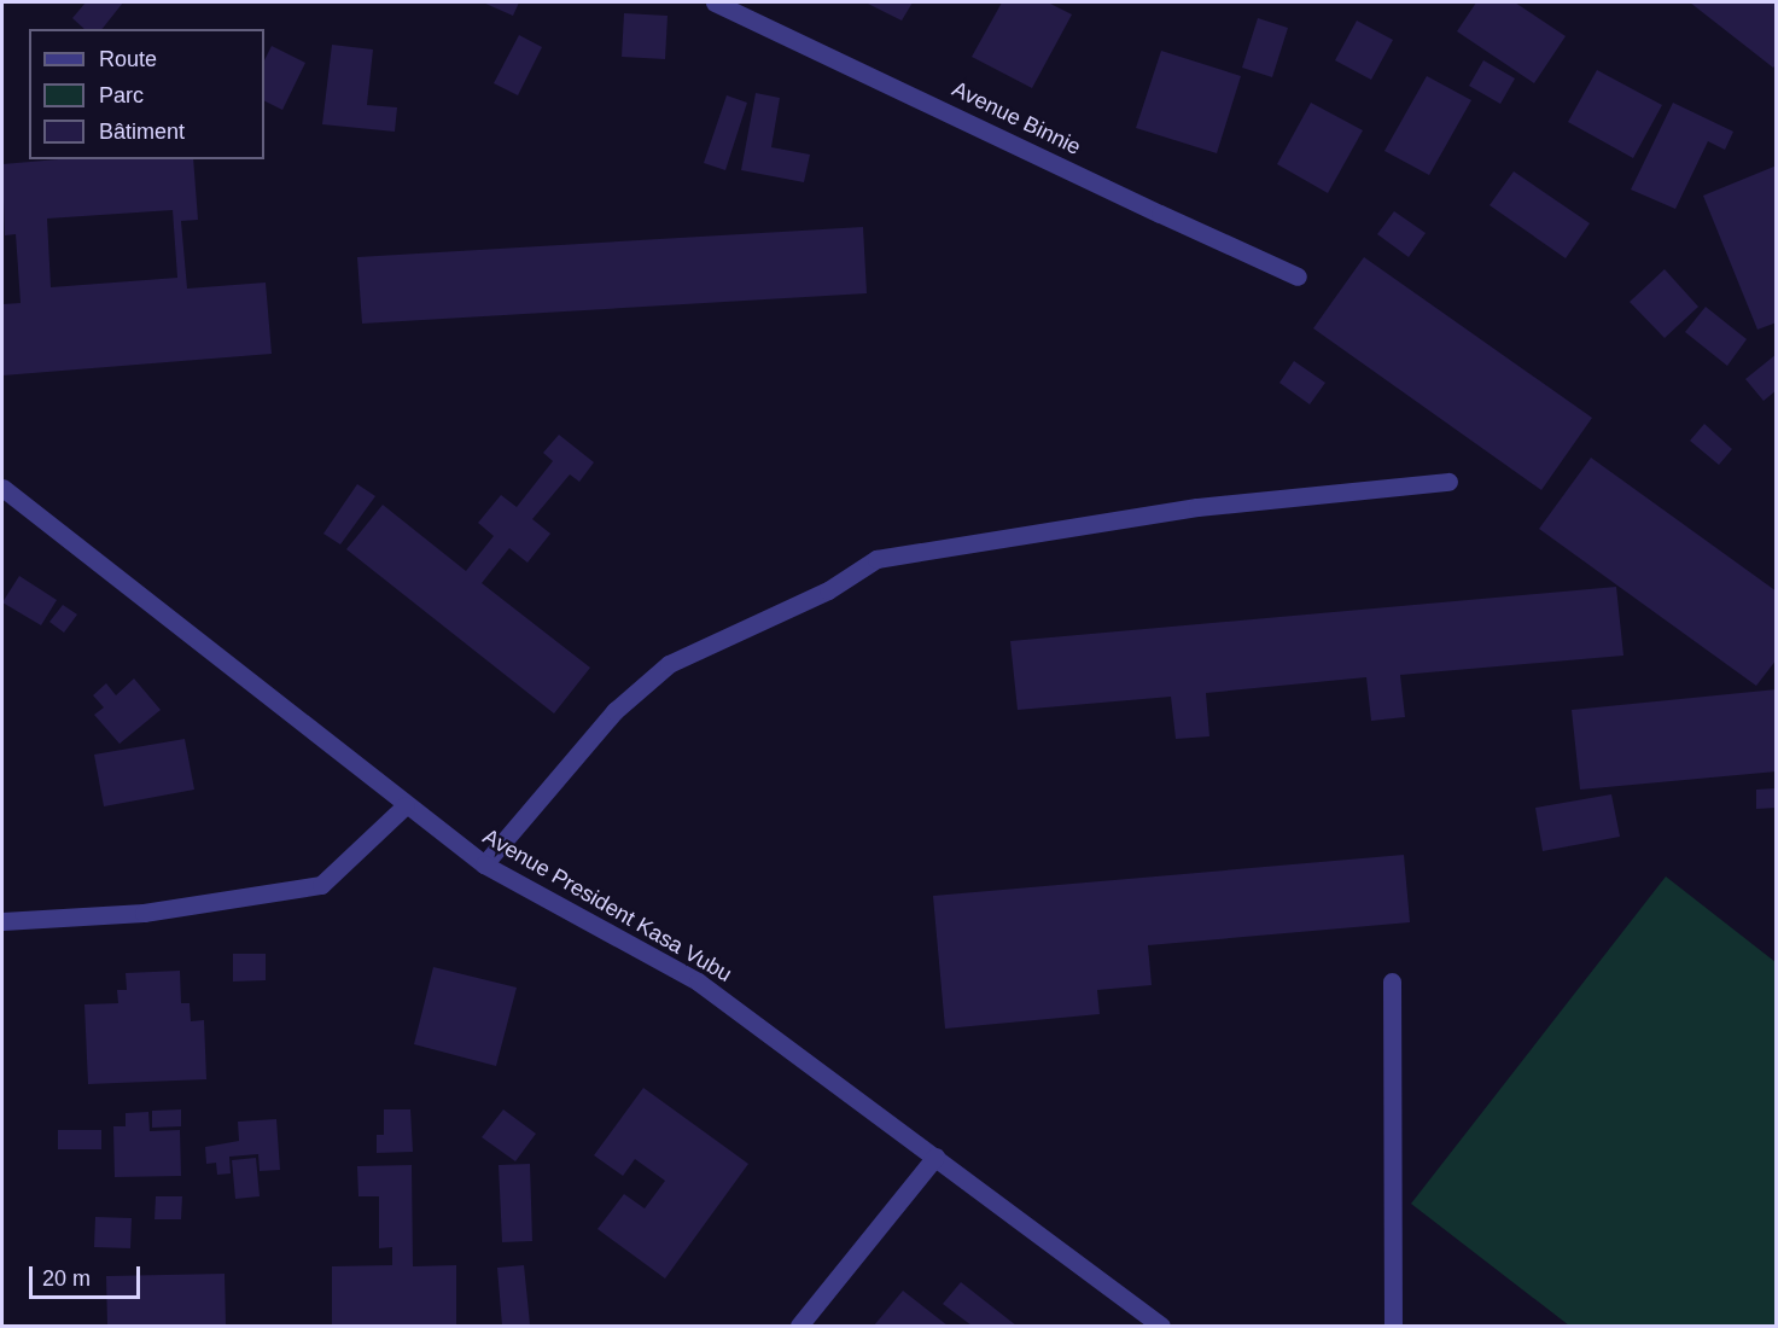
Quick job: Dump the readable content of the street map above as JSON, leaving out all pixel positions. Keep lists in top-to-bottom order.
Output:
{
  "streets": {
    "street": ["Avenue Binnie", "Avenue President Kasa Vubu"]
  },
  "legend": ["Route", "Parc", "Bâtiment"],
  "scale_bar": "20 m"
}
